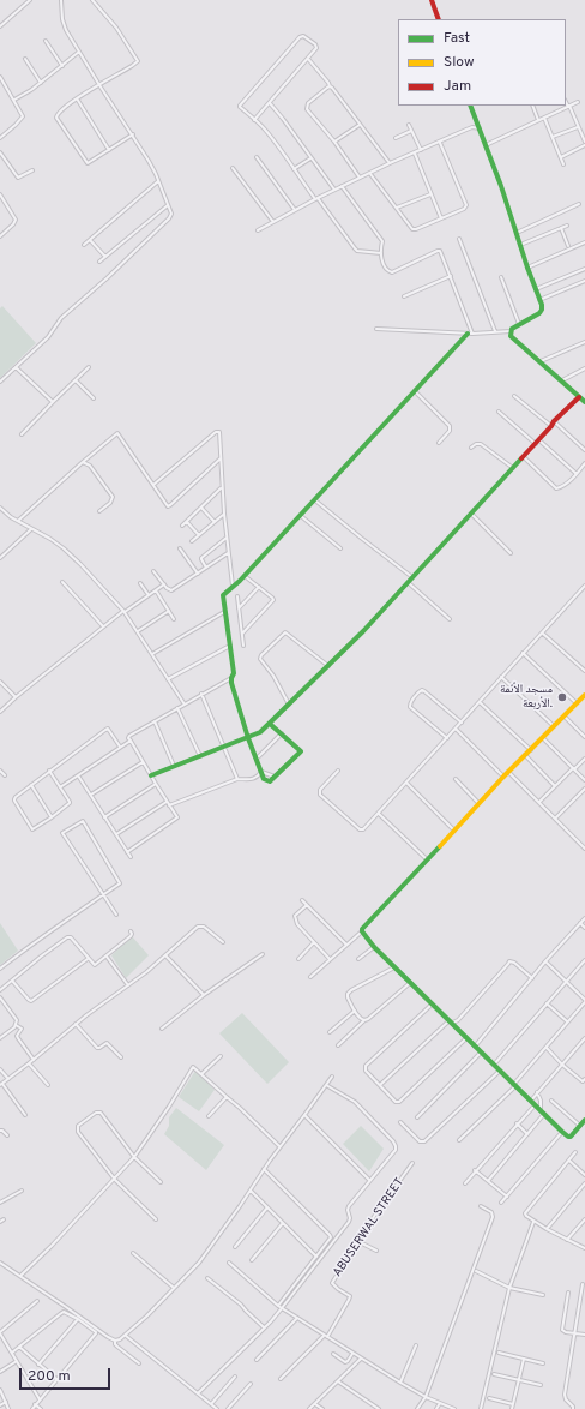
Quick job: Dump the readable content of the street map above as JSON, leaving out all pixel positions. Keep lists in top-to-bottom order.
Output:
{
  "streets": {
    "street": ["ABUSERWAL STREET"]
  },
  "places": ["مسجد الأئمة الأربعة."],
  "legend": ["Fast", "Slow", "Jam"],
  "scale_bar": "200 m"
}
